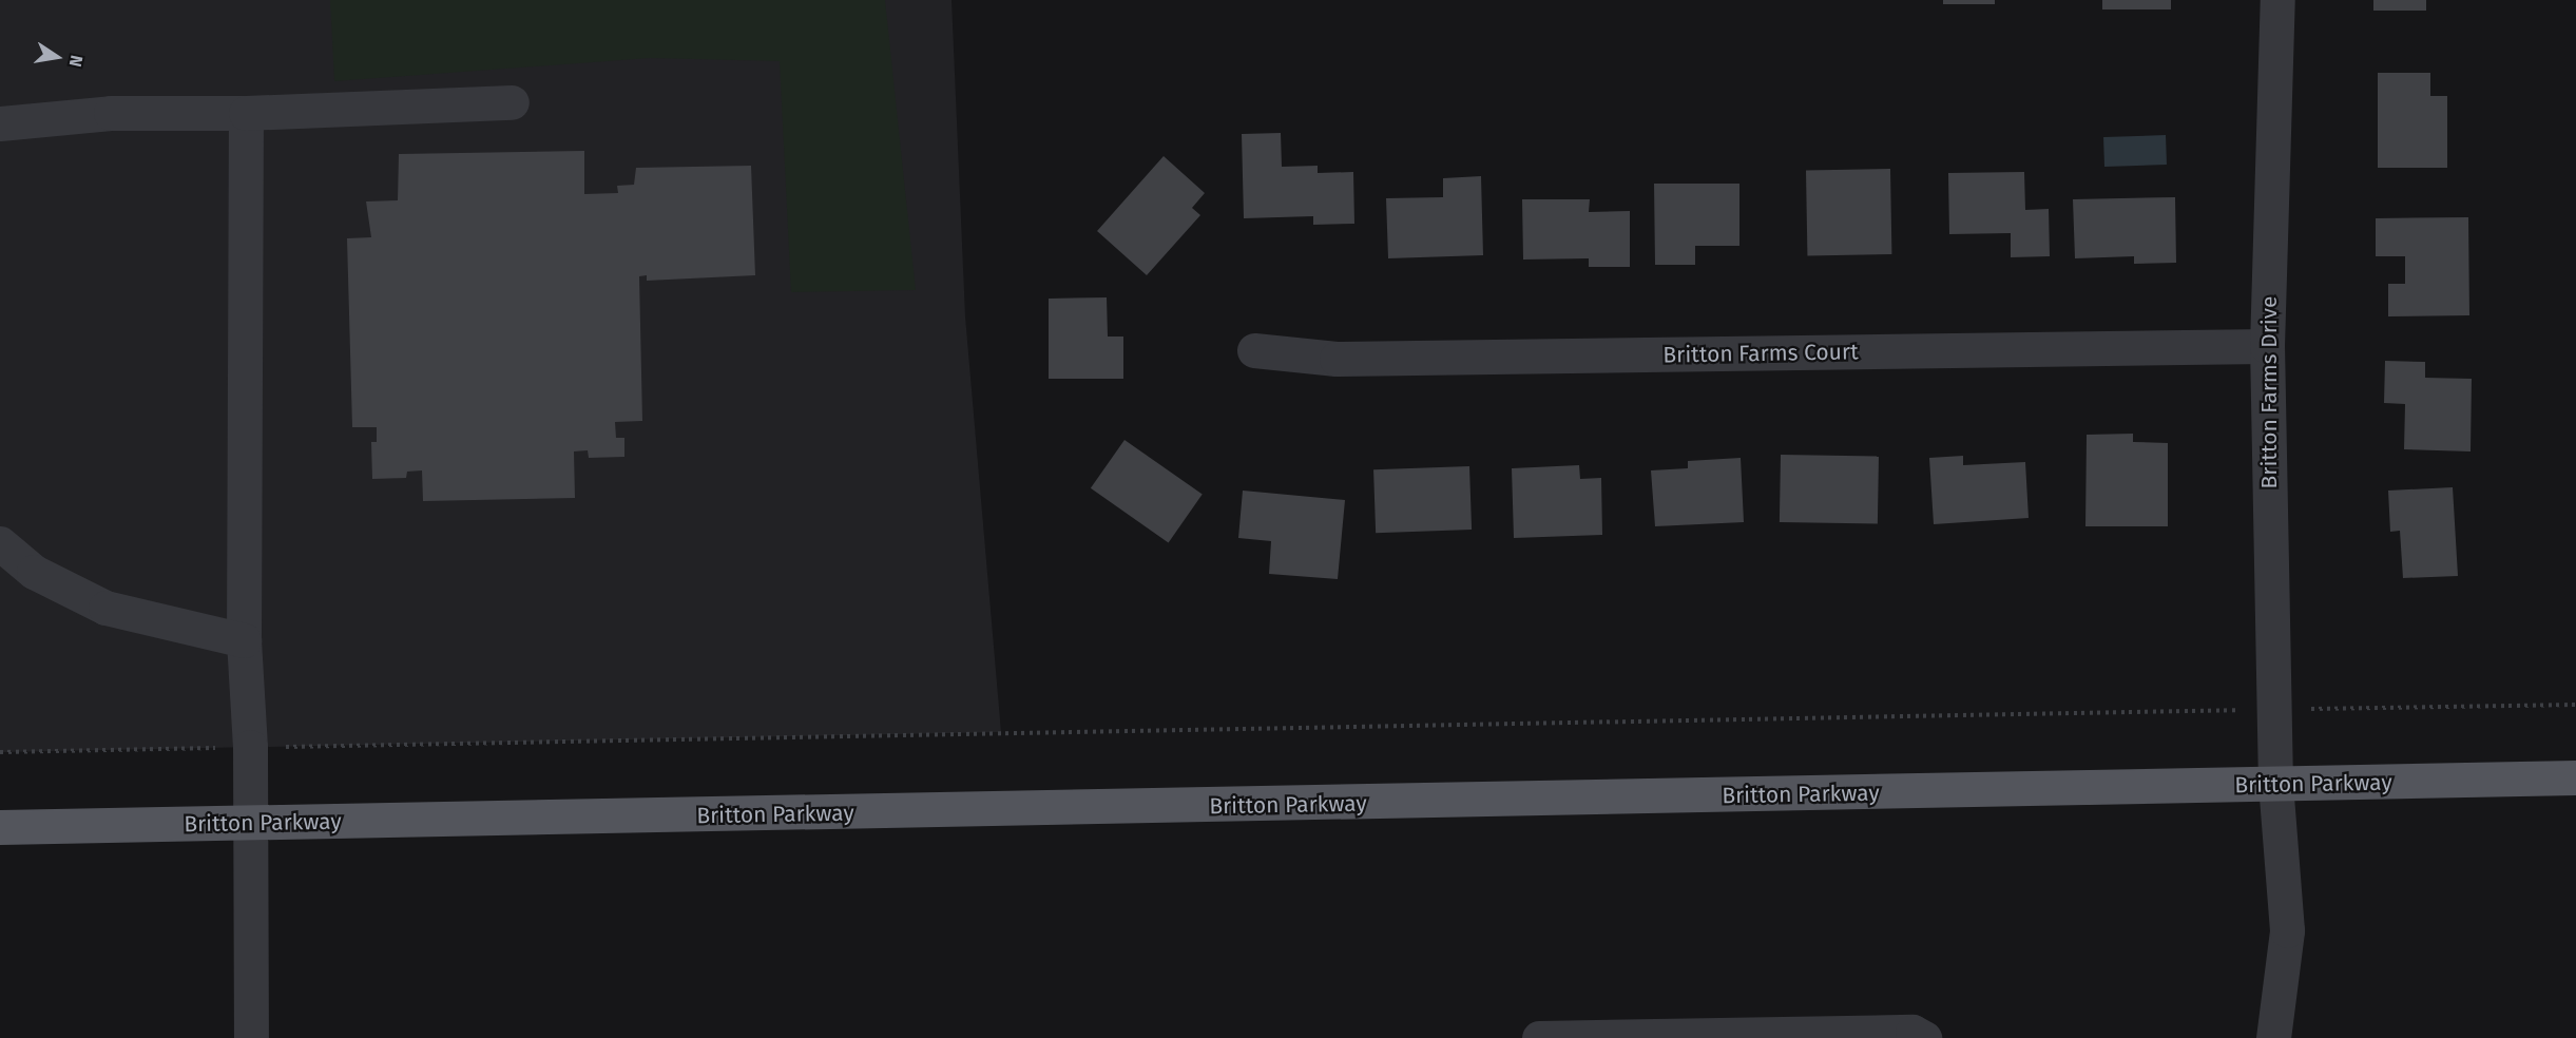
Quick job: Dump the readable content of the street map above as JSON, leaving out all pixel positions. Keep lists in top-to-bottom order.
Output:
{
  "streets": {
    "main road": ["Britton Parkway"],
    "street": ["Britton Farms Court", "Britton Farms Drive"]
  },
  "crossings": [
    ["Britton Farms Court", "Britton Farms Drive"],
    ["Britton Farms Drive", "Britton Parkway"]
  ],
  "north": "right"
}
